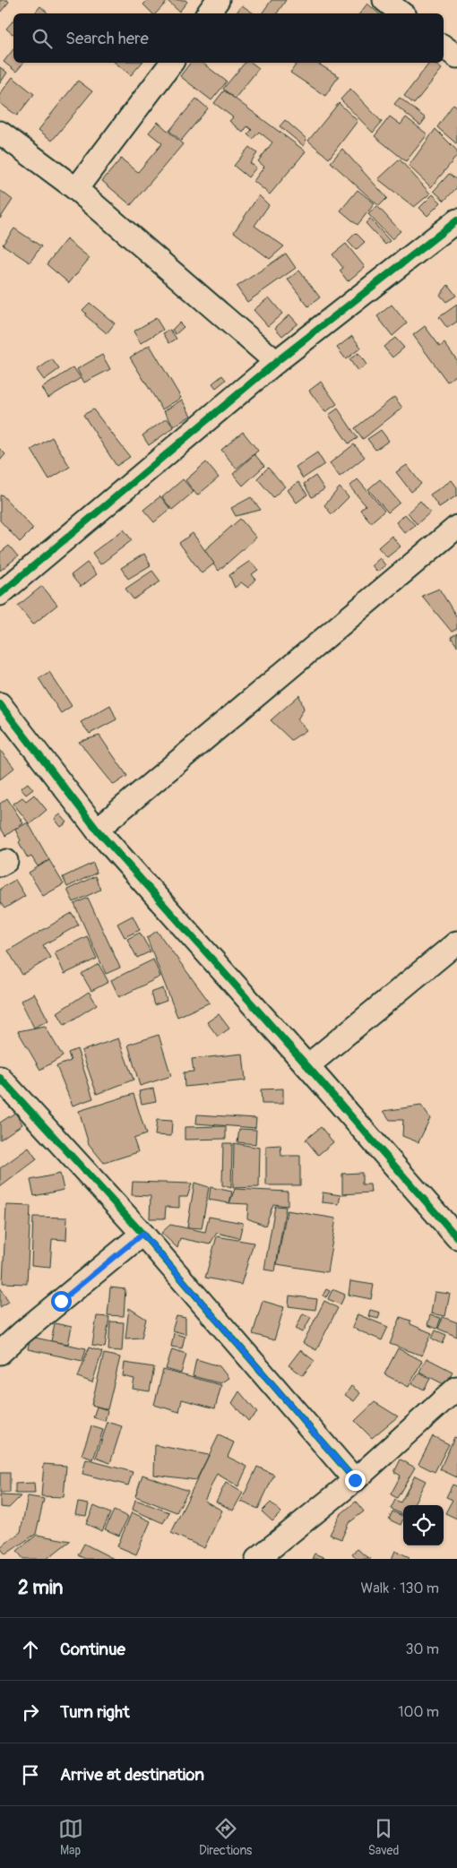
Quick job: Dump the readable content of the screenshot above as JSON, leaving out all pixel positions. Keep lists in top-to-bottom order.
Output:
{
  "page": {
    "search": "Search here",
    "heading": ["2 min", "Walk · 130 m"],
    "list": [
      ["Continue", "30 m"],
      ["Turn right", "100 m"],
      "Arrive at destination"
    ],
    "nav": ["Map", "Directions", "Saved"]
  }
}
